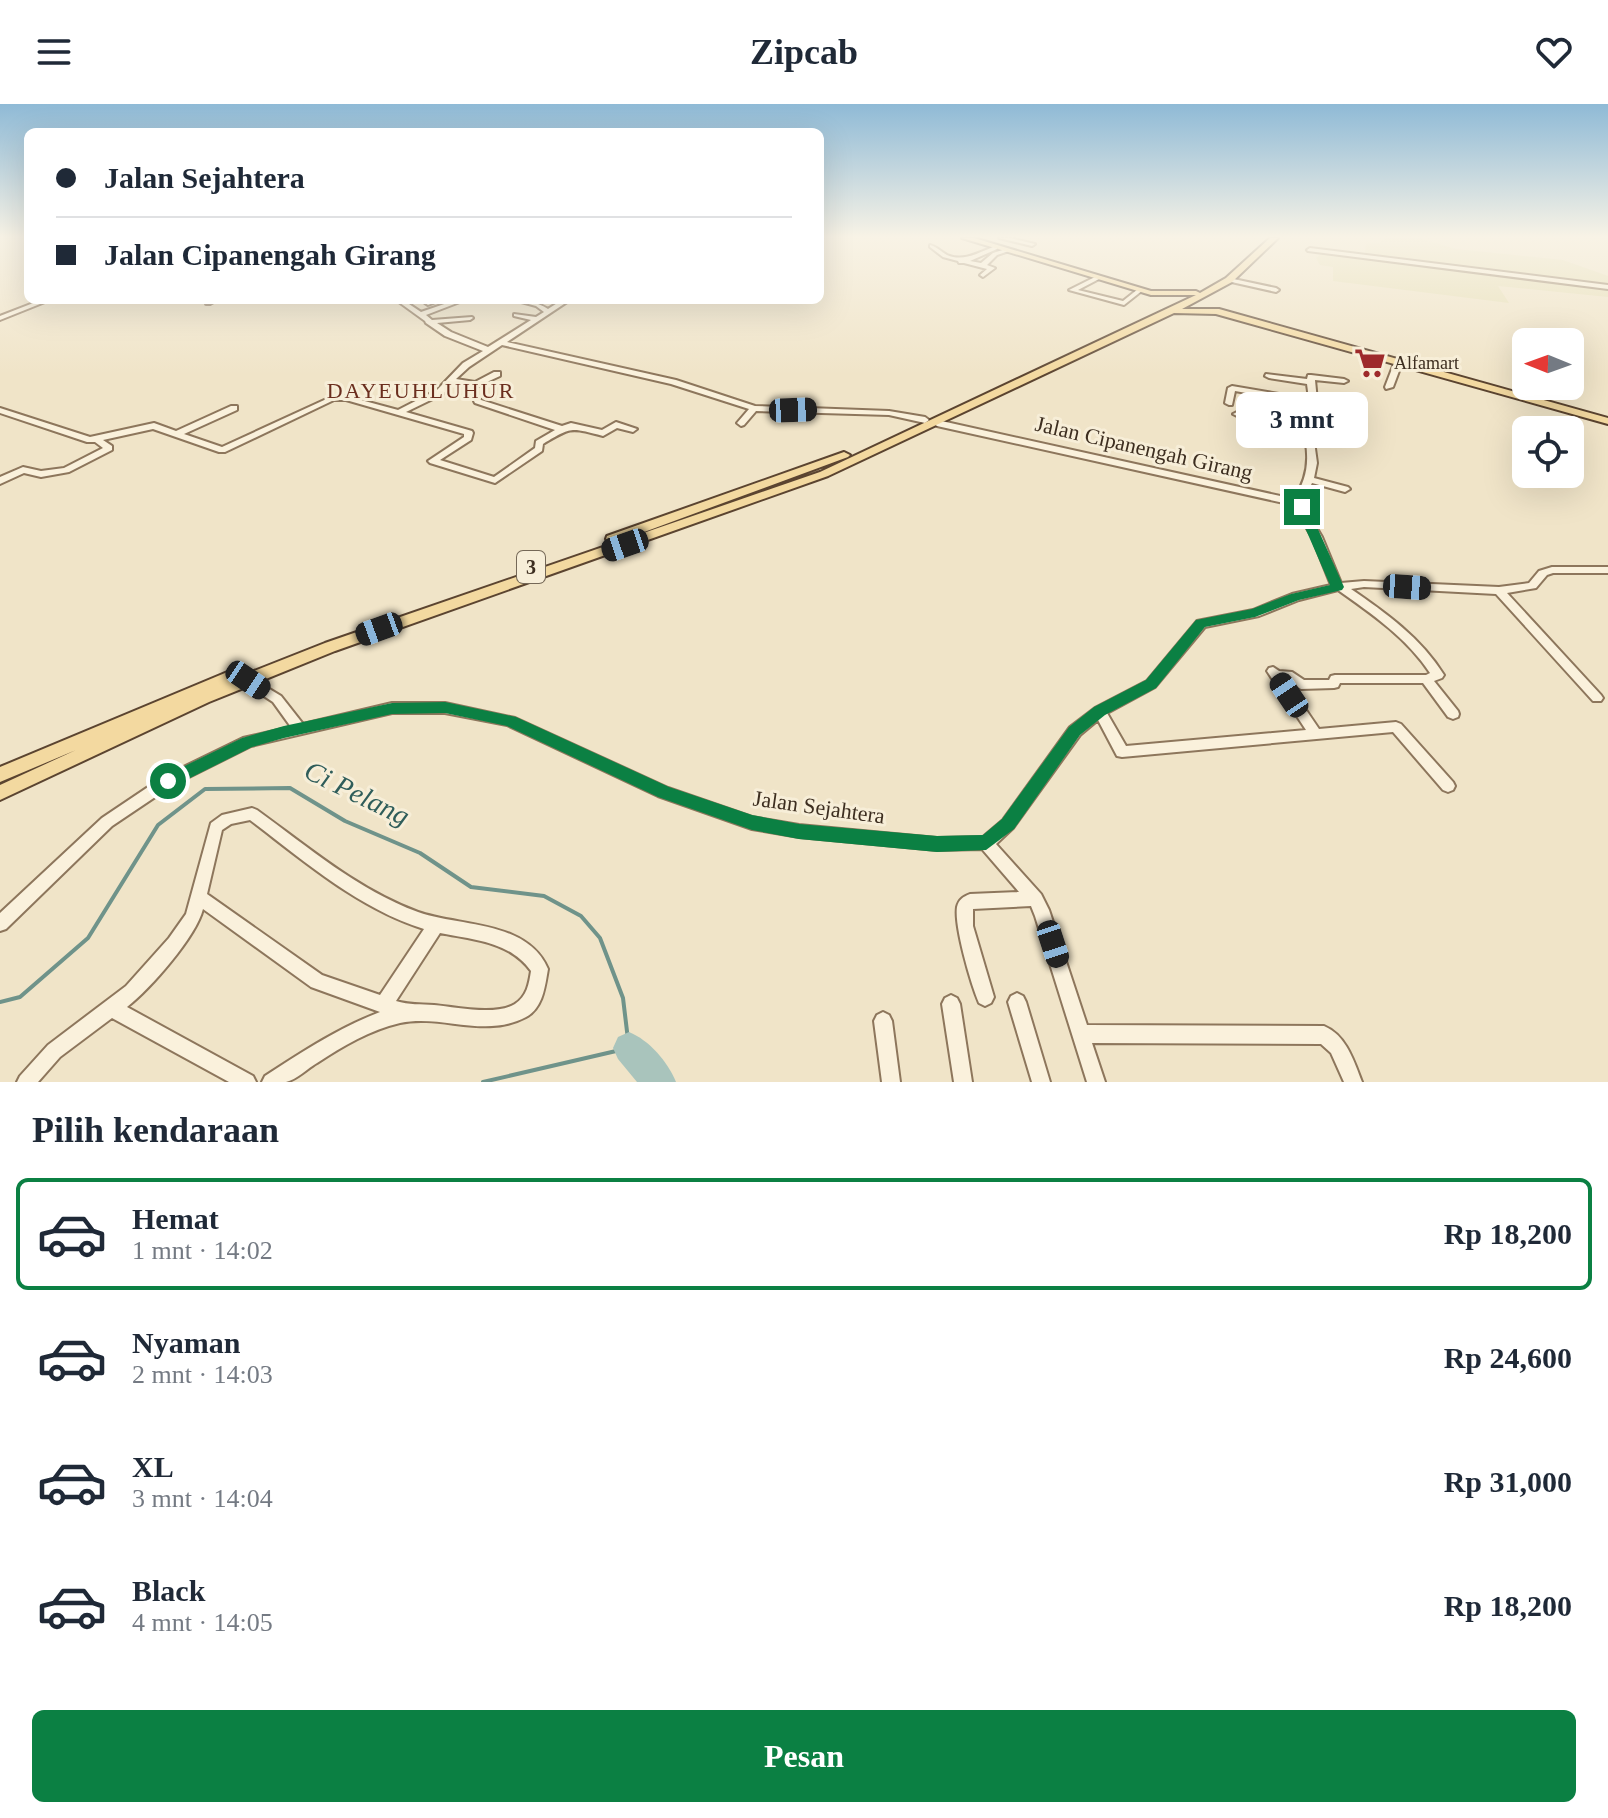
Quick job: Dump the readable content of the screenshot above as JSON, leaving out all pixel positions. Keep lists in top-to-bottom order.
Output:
{
  "streets": {
    "main road": ["3"],
    "street": ["Jalan Cipanengah Girang", "Jalan Sejahtera"]
  },
  "crossings": [
    ["Jalan Cipanengah Girang", "3"]
  ],
  "districts": ["DAYEUHLUHUR"],
  "water": ["Ci Pelang"],
  "places": {
    "supermarket": ["Alfamart"]
  },
  "north": "left",
  "page": {
    "header": "Zipcab",
    "banner": ["Jalan Sejahtera", "Jalan Cipanengah Girang"],
    "bubble": "3 mnt",
    "heading": "Pilih kendaraan",
    "list": [
      {
        "name": "Hemat",
        "note": "1 mnt · 14:02",
        "value": "Rp 18,200"
      },
      {
        "name": "Nyaman",
        "note": "2 mnt · 14:03",
        "value": "Rp 24,600"
      },
      {
        "name": "XL",
        "note": "3 mnt · 14:04",
        "value": "Rp 31,000"
      },
      {
        "name": "Black",
        "note": "4 mnt · 14:05",
        "value": "Rp 18,200"
      }
    ],
    "buttons": "Pesan"
  }
}
